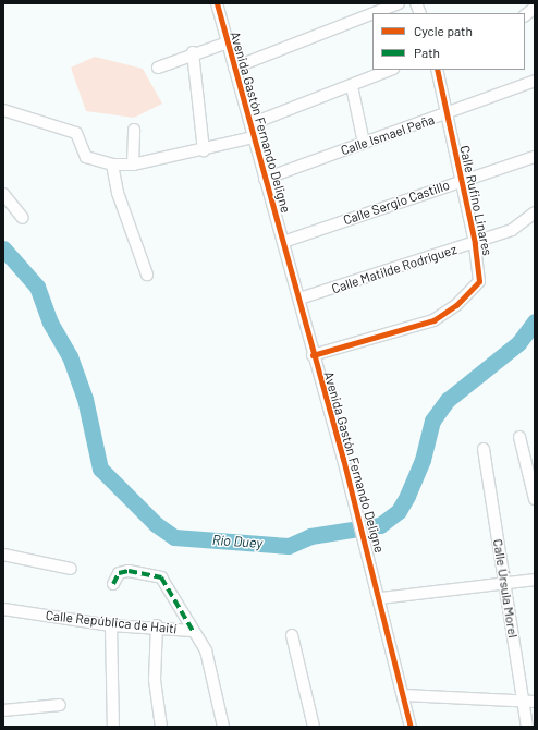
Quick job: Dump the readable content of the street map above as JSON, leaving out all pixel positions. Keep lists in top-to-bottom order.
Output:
{
  "streets": {
    "street": [
      "Avenida Gastón Fernando Deligne",
      "Calle Ismael Peña",
      "Calle Rufino Linares",
      "Calle Sergio Castillo",
      "Calle Matilde Rodríguez",
      "Calle Úrsula Morel",
      "Calle República de Haití"
    ]
  },
  "crossings": [
    ["Avenida Gastón Fernando Deligne", "Calle Ismael Peña"],
    ["Avenida Gastón Fernando Deligne", "Calle Rufino Linares"],
    ["Avenida Gastón Fernando Deligne", "Calle Sergio Castillo"],
    ["Avenida Gastón Fernando Deligne", "Calle Matilde Rodríguez"],
    ["Calle Ismael Peña", "Calle Rufino Linares"],
    ["Calle Rufino Linares", "Calle Sergio Castillo"],
    ["Calle Rufino Linares", "Calle Matilde Rodríguez"]
  ],
  "water": ["Río Duey"],
  "legend": ["Cycle path", "Path"]
}
